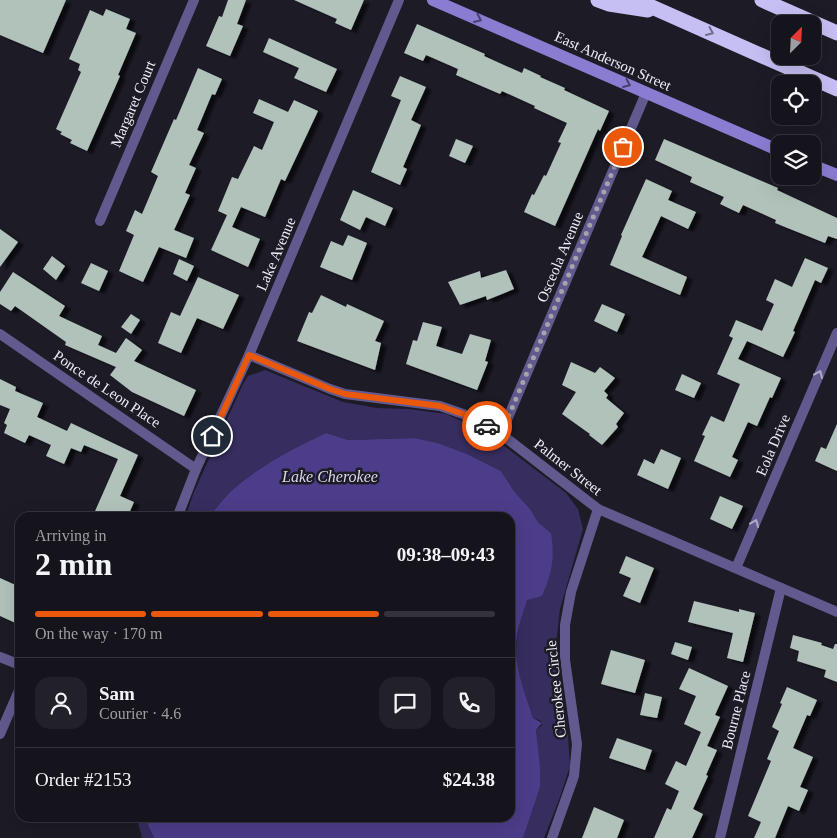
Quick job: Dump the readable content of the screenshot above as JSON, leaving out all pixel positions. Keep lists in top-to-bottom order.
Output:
{
  "streets": {
    "main road": ["East Anderson Street"],
    "street": [
      "Margaret Court",
      "Lake Avenue",
      "Osceola Avenue",
      "Ponce de Leon Place",
      "Eola Drive",
      "Palmer Street",
      "Cherokee Circle",
      "Bourne Place"
    ]
  },
  "crossings": [
    ["East Anderson Street", "Osceola Avenue"],
    ["Lake Avenue", "Ponce de Leon Place"],
    ["Lake Avenue", "Palmer Street"],
    ["Osceola Avenue", "Palmer Street"],
    ["Eola Drive", "Palmer Street"],
    ["Palmer Street", "Cherokee Circle"],
    ["Palmer Street", "Bourne Place"]
  ],
  "one_way": ["East Anderson Street", "Eola Drive"],
  "water": ["Lake Cherokee"],
  "north": "top right",
  "page": {
    "heading": ["2 min", "Arriving in", "09:38–09:43"],
    "panel": [
      "Sam",
      "Courier · 4.6",
      "Order #2153",
      "$24.38"
    ],
    "bar": "On the way · 170 m"
  }
}
